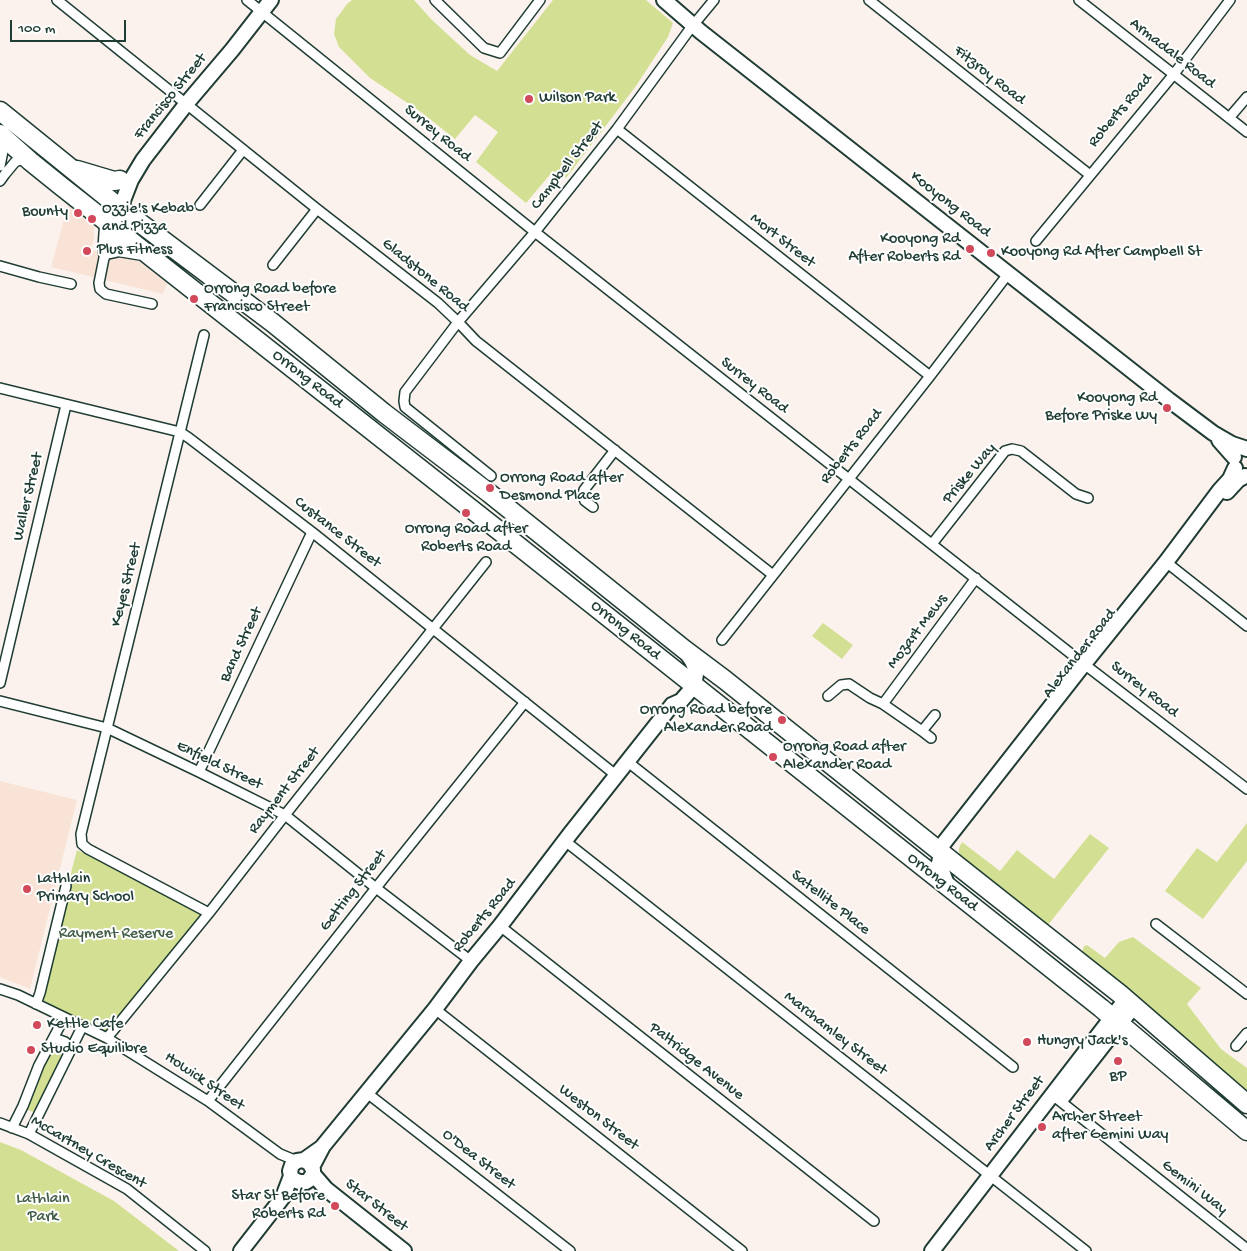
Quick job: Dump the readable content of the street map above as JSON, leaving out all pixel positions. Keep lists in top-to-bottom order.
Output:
{
  "streets": {
    "highway": ["Orrong Road"],
    "main road": [
      "Francisco Street",
      "Roberts Road",
      "Kooyong Road",
      "Alexander Road",
      "Archer Street",
      "Star Street"
    ],
    "street": [
      "Armadale Road",
      "Fitzroy Road",
      "Surrey Road",
      "Campbell Street",
      "Mort Street",
      "Gladstone Road",
      "Priske Way",
      "Waller Street",
      "Custance Street",
      "Keyes Street",
      "Mozart Mews",
      "Band Street",
      "Enfield Street",
      "Rayment Street",
      "Getting Street",
      "Satellite Place",
      "Marchamley Street",
      "Paltridge Avenue",
      "Howick Street",
      "Weston Street",
      "McCartney Crescent",
      "O'Dea Street",
      "Gemini Way"
    ]
  },
  "crossings": [
    ["Armadale Road", "Roberts Road"],
    ["Fitzroy Road", "Roberts Road"],
    ["Francisco Street", "Surrey Road"],
    ["Francisco Street", "Gladstone Road"],
    ["Francisco Street", "Orrong Road"],
    ["Roberts Road", "Surrey Road"],
    ["Roberts Road", "Kooyong Road"],
    ["Roberts Road", "Mort Street"],
    ["Roberts Road", "Gladstone Road"],
    ["Roberts Road", "Orrong Road"],
    ["Roberts Road", "Custance Street"],
    ["Roberts Road", "Enfield Street"],
    ["Roberts Road", "Satellite Place"],
    ["Roberts Road", "Marchamley Street"],
    ["Roberts Road", "Paltridge Avenue"],
    ["Roberts Road", "Howick Street"],
    ["Roberts Road", "Weston Street"],
    ["Roberts Road", "O'Dea Street"],
    ["Roberts Road", "Star Street"],
    ["Surrey Road", "Campbell Street"],
    ["Surrey Road", "Priske Way"],
    ["Surrey Road", "Mozart Mews"],
    ["Surrey Road", "Alexander Road"],
    ["Campbell Street", "Kooyong Road"],
    ["Campbell Street", "Mort Street"],
    ["Campbell Street", "Gladstone Road"],
    ["Kooyong Road", "Alexander Road"],
    ["Orrong Road", "Alexander Road"],
    ["Orrong Road", "Archer Street"],
    ["Waller Street", "Custance Street"],
    ["Custance Street", "Keyes Street"],
    ["Custance Street", "Band Street"],
    ["Custance Street", "Rayment Street"],
    ["Custance Street", "Getting Street"],
    ["Keyes Street", "Enfield Street"],
    ["Keyes Street", "Rayment Street"],
    ["Band Street", "Enfield Street"],
    ["Enfield Street", "Rayment Street"],
    ["Enfield Street", "Getting Street"],
    ["Rayment Street", "Howick Street"],
    ["Getting Street", "Howick Street"],
    ["Marchamley Street", "Archer Street"],
    ["Howick Street", "Star Street"],
    ["Archer Street", "Gemini Way"]
  ],
  "parks": ["Rayment Reserve", "Lathlain Park"],
  "places": [
    "Wilson Park",
    "Bounty",
    "Ozzie's Kebab and Pizza",
    "Kooyong Rd After Roberts Rd",
    "Plus Fitness",
    "Kooyong Rd After Campbell St",
    "Orrong Road before Francisco Street",
    "Kooyong Rd Before Priske Wy",
    "Orrong Road after Desmond Place",
    "Orrong Road after Roberts Road",
    "Orrong Road before Alexander Road",
    "Orrong Road after Alexander Road",
    "Lathlain Primary School",
    "Kettle Cafe",
    "Hungry Jack's",
    "Studio Equilibre",
    "BP",
    "Archer Street after Gemini Way",
    "Star St Before Roberts Rd"
  ],
  "scale_bar": "100 m"
}
